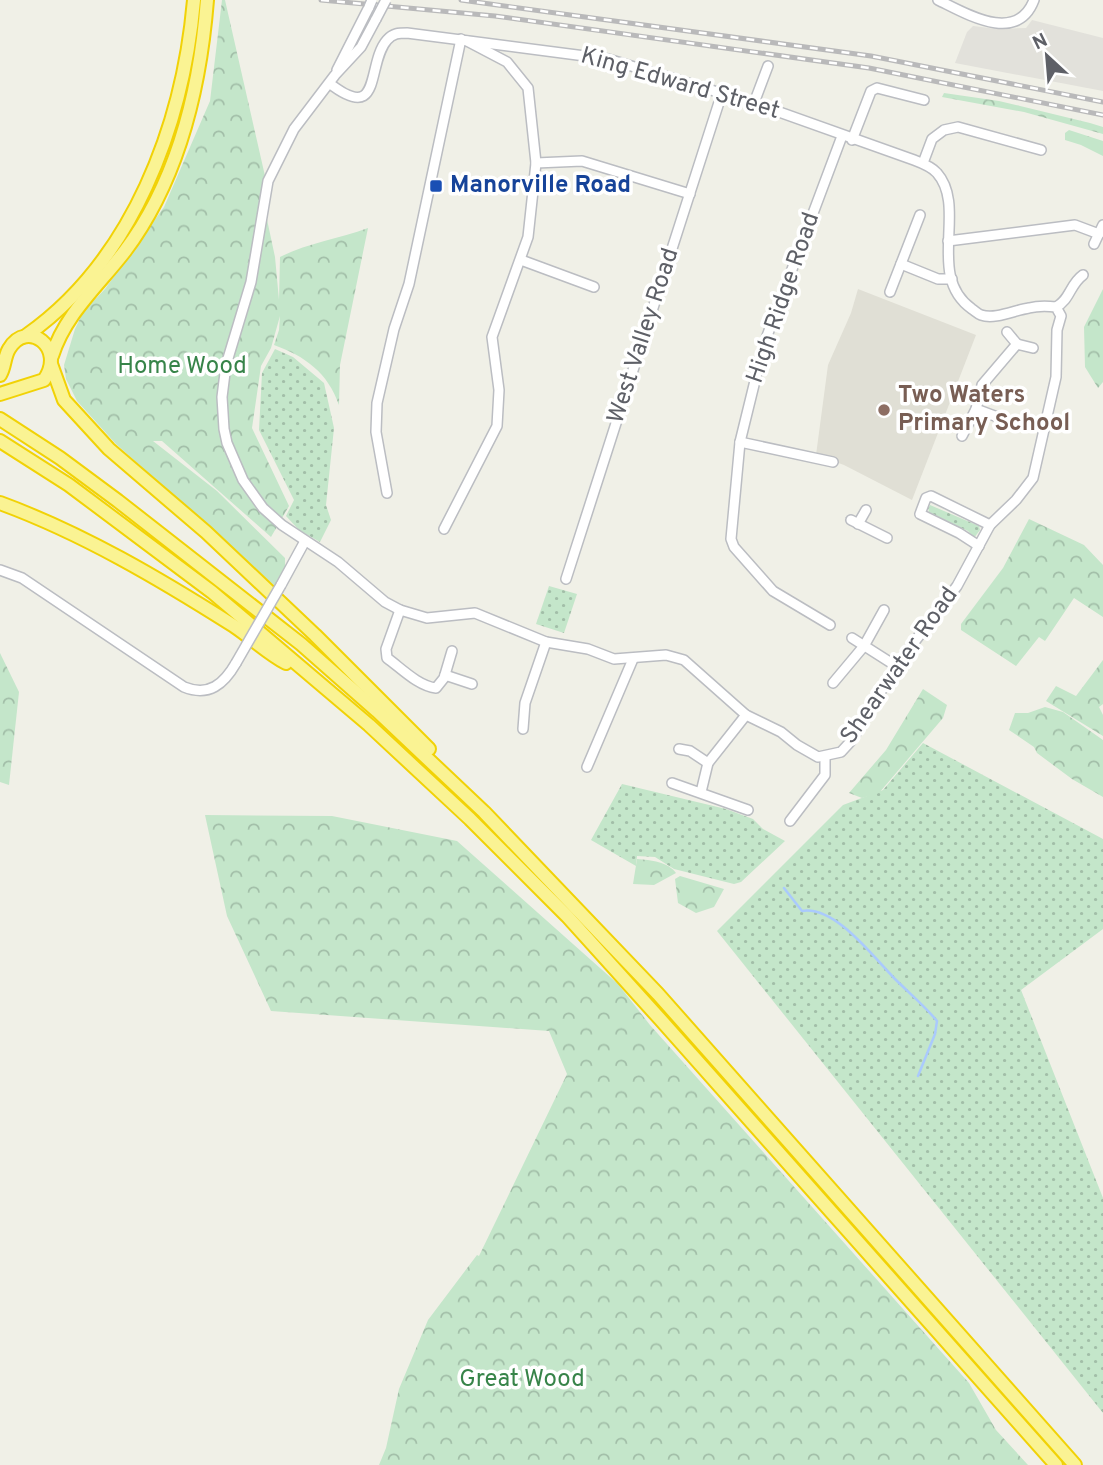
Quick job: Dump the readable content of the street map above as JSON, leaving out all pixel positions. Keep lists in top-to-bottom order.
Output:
{
  "streets": {
    "street": [
      "King Edward Street",
      "High Ridge Road",
      "West Valley Road",
      "Shearwater Road"
    ]
  },
  "crossings": [
    ["King Edward Street", "High Ridge Road"],
    ["King Edward Street", "West Valley Road"],
    ["King Edward Street", "Shearwater Road"]
  ],
  "parks": ["Home Wood", "Great Wood"],
  "places": {
    "transit": ["Manorville Road"],
    "other": ["Two Waters Primary School"]
  },
  "north": "top left"
}
